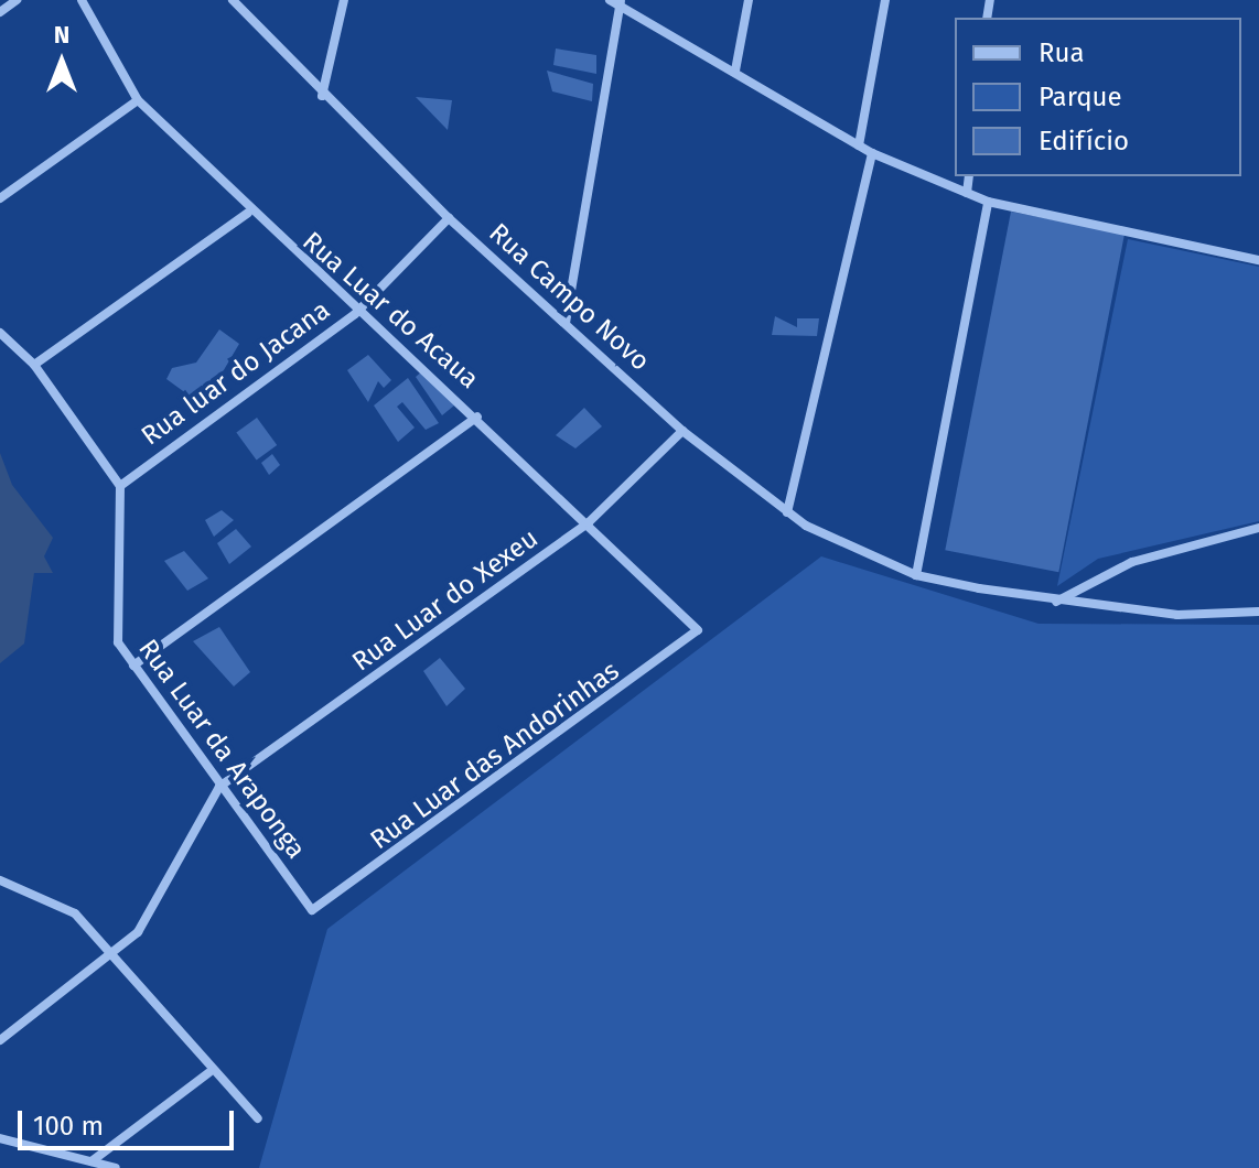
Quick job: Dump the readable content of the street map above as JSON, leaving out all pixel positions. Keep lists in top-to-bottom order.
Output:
{
  "streets": {
    "street": [
      "Rua Campo Novo",
      "Rua Luar do Acaua",
      "Rua luar do Jacana",
      "Rua Luar do Xexeu",
      "Rua Luar da Araponga",
      "Rua Luar das Andorinhas"
    ]
  },
  "crossings": [
    ["Rua Campo Novo", "Rua luar do Jacana"],
    ["Rua Campo Novo", "Rua Luar do Xexeu"],
    ["Rua Luar do Acaua", "Rua luar do Jacana"],
    ["Rua Luar do Acaua", "Rua Luar do Xexeu"],
    ["Rua Luar do Acaua", "Rua Luar das Andorinhas"],
    ["Rua luar do Jacana", "Rua Luar da Araponga"],
    ["Rua Luar do Xexeu", "Rua Luar da Araponga"],
    ["Rua Luar da Araponga", "Rua Luar das Andorinhas"]
  ],
  "legend": ["Rua", "Parque", "Edifício"],
  "scale_bar": "100 m",
  "north": "top"
}
